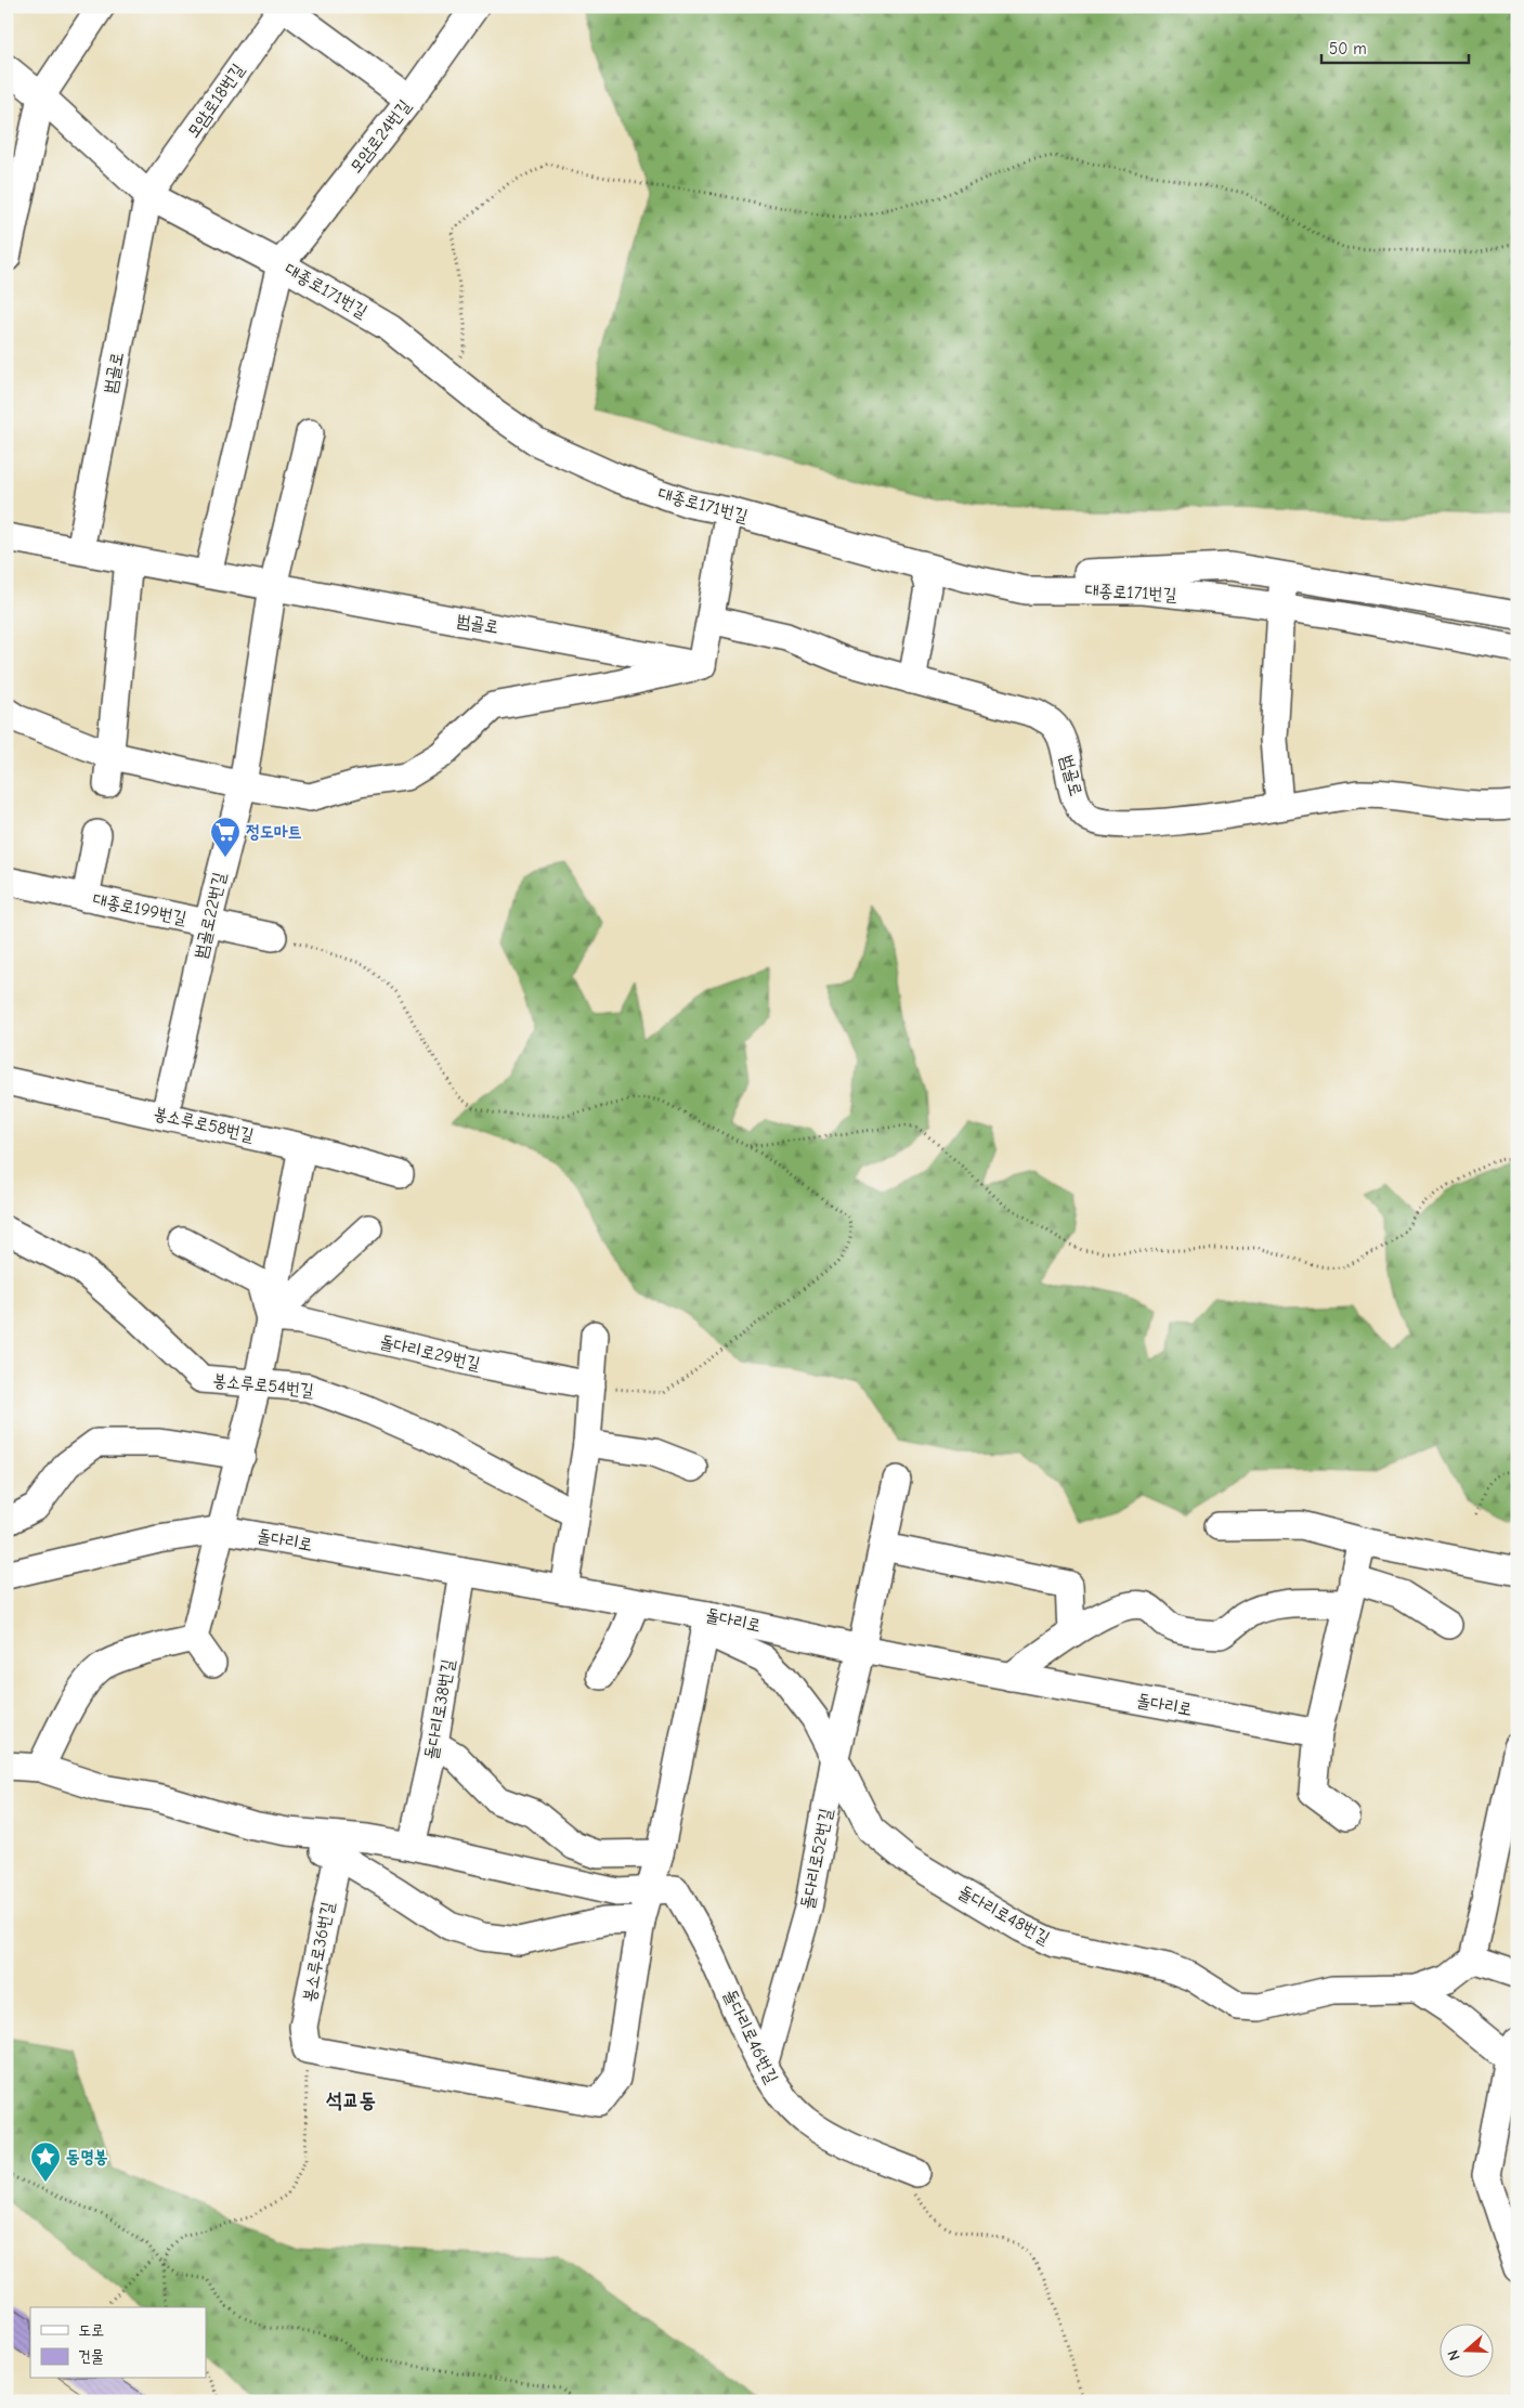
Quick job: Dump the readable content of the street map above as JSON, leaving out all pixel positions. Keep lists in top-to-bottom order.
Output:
{
  "streets": {
    "street": [
      "모암로18번길",
      "모암로24번길",
      "대종로171번길",
      "범골로",
      "대종로199번길",
      "범골로22번길",
      "봉소루로58번길",
      "돌다리로29번길",
      "봉소루로54번길",
      "돌다리로",
      "돌다리로38번길",
      "돌다리로52번길",
      "돌다리로48번길",
      "봉소루로36번길",
      "돌다리로46번길"
    ]
  },
  "crossings": [
    ["모암로18번길", "대종로171번길"],
    ["모암로18번길", "범골로"],
    ["모암로24번길", "대종로171번길"],
    ["대종로171번길", "범골로"],
    ["범골로", "범골로22번길"],
    ["대종로199번길", "범골로22번길"],
    ["범골로22번길", "봉소루로58번길"],
    ["돌다리로", "돌다리로38번길"],
    ["돌다리로", "돌다리로52번길"],
    ["돌다리로", "돌다리로48번길"],
    ["돌다리로52번길", "돌다리로48번길"],
    ["돌다리로52번길", "돌다리로46번길"]
  ],
  "districts": ["석교동"],
  "places": {
    "supermarket": ["정도마트"],
    "place": ["동명봉"]
  },
  "legend": ["도로", "건물"],
  "scale_bar": "50 m",
  "north": "left"
}
